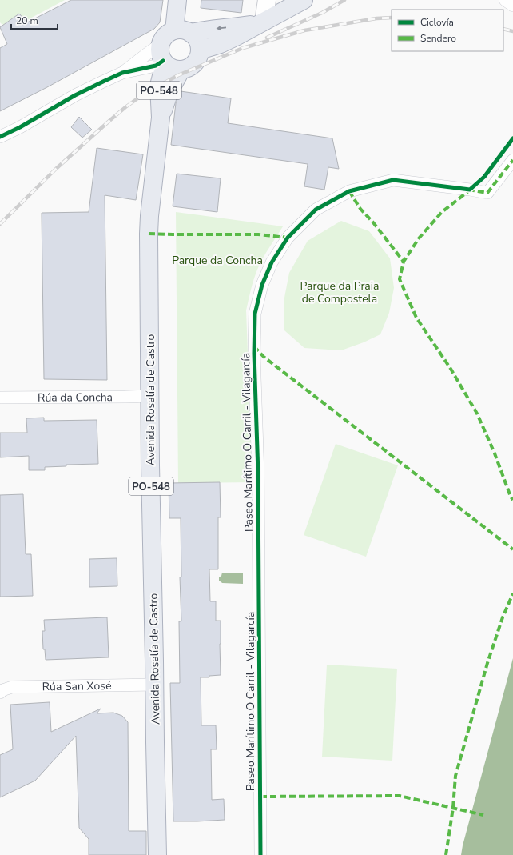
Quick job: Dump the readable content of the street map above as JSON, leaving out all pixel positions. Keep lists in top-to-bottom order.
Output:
{
  "streets": {
    "main road": ["PO-548", "Avenida Rosalía de Castro"],
    "street": ["Rúa da Concha", "Paseo Marítimo O Carril - Vilagarcía", "Rúa San Xosé"]
  },
  "crossings": [
    ["Rúa da Concha", "Avenida Rosalía de Castro"],
    ["Avenida Rosalía de Castro", "Rúa San Xosé"]
  ],
  "parks": ["Parque da Concha", "Parque da Praia de Compostela"],
  "legend": ["Ciclovía", "Sendero"],
  "scale_bar": "20 m"
}
